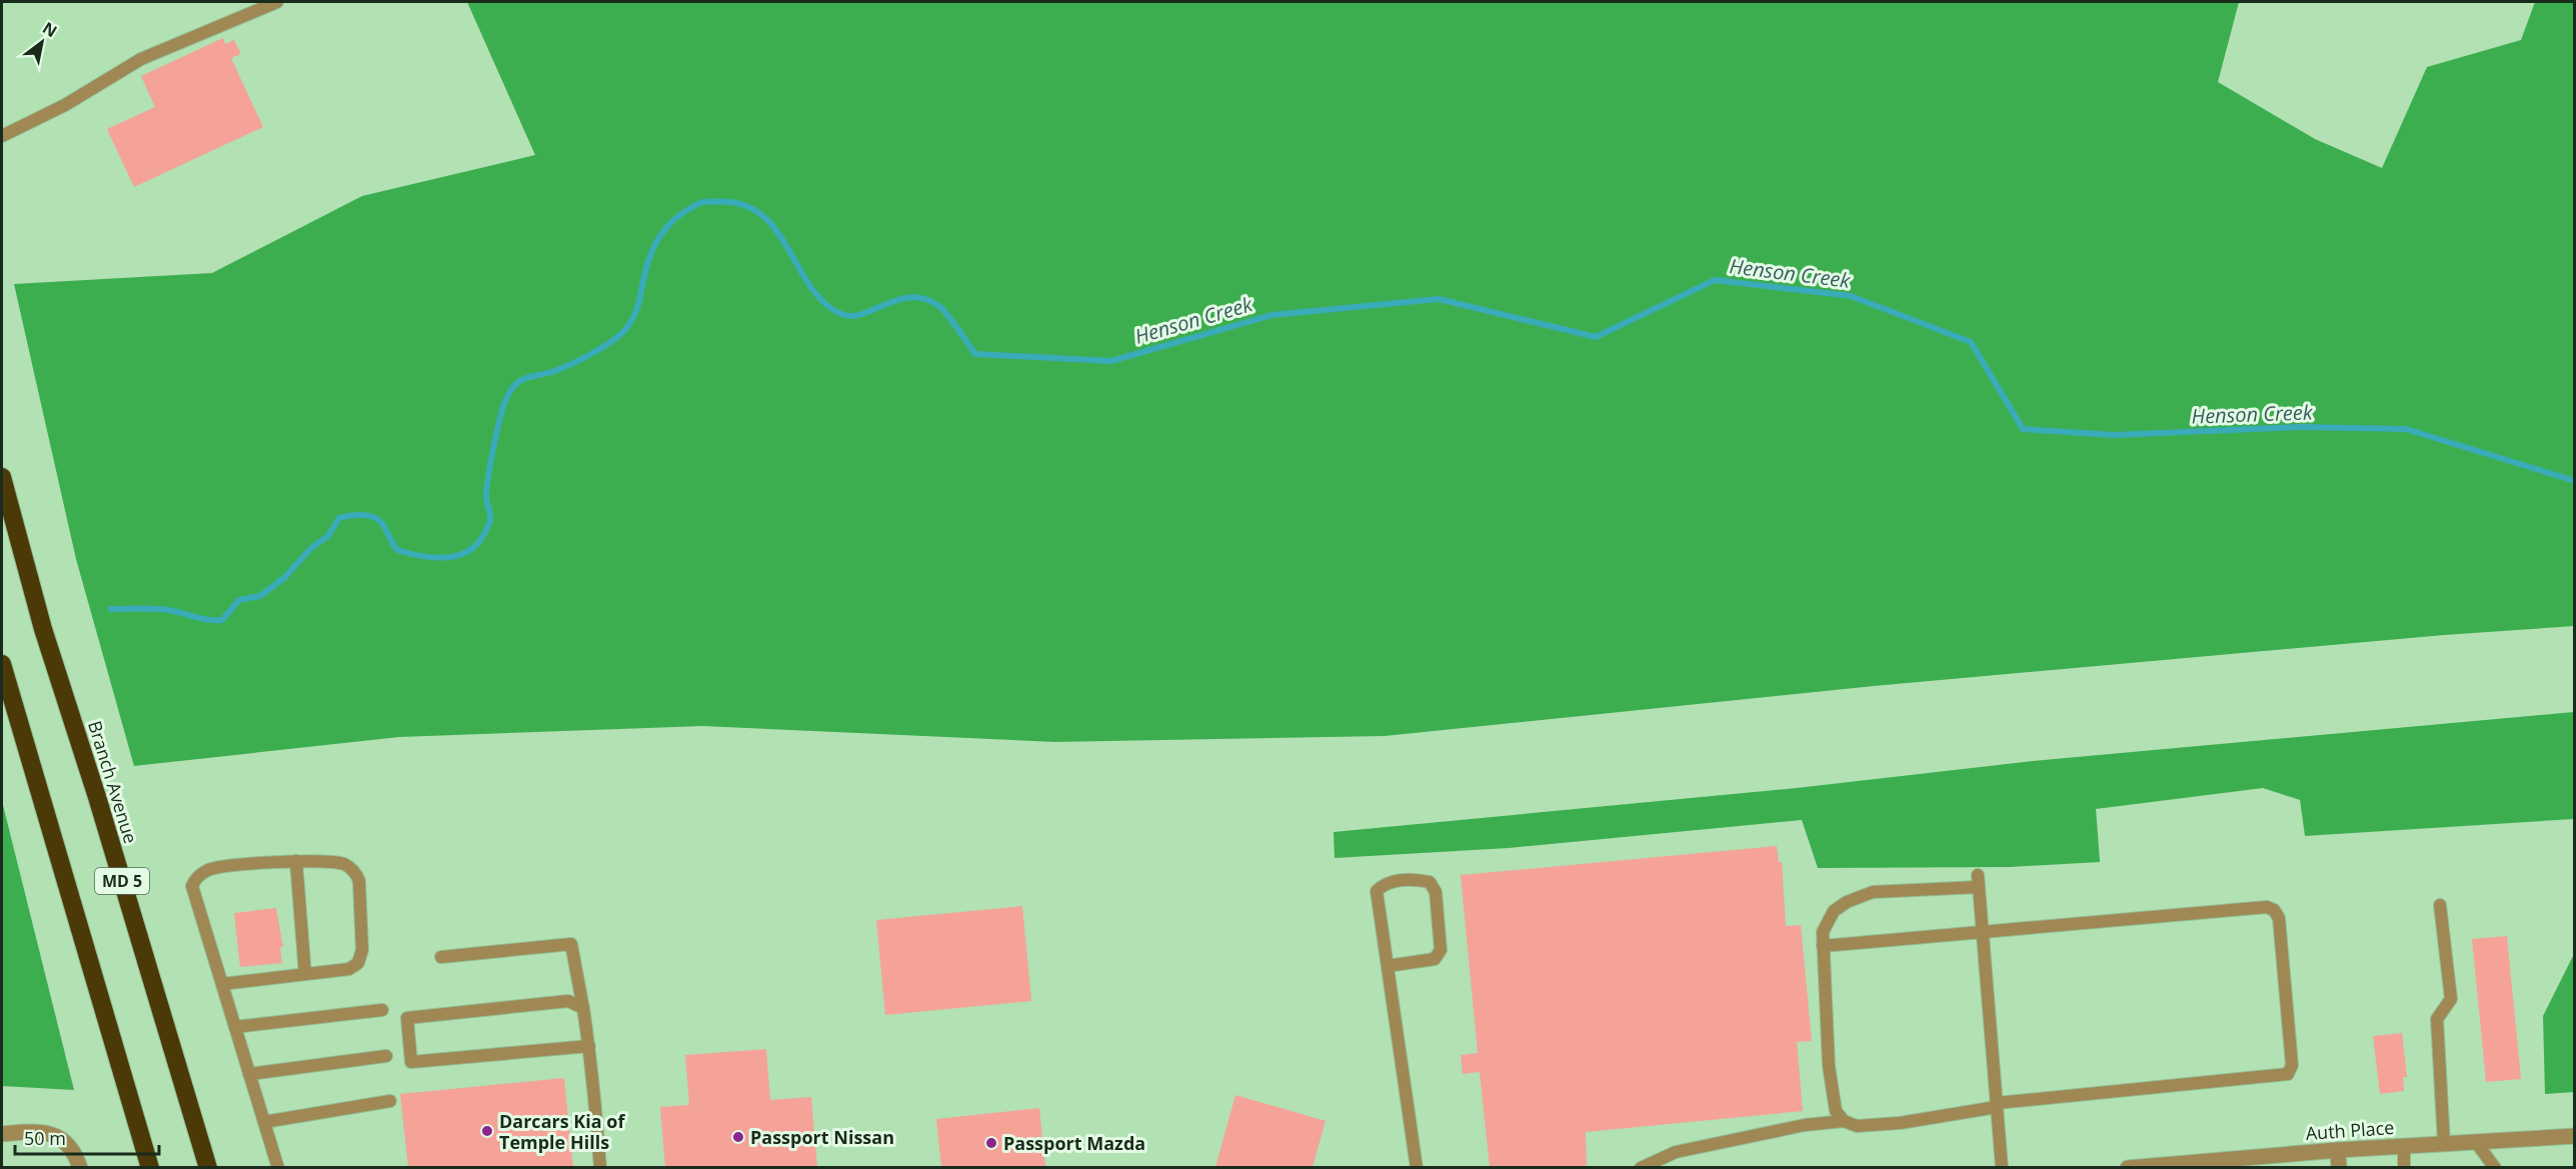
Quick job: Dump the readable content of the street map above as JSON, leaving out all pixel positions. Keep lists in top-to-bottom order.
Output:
{
  "streets": {
    "highway": ["Branch Avenue", "MD 5"],
    "street": ["Auth Place"]
  },
  "water": ["Henson Creek"],
  "places": ["Darcars Kia of Temple Hills", "Passport Nissan", "Passport Mazda"],
  "scale_bar": "50 m",
  "north": "top right"
}
